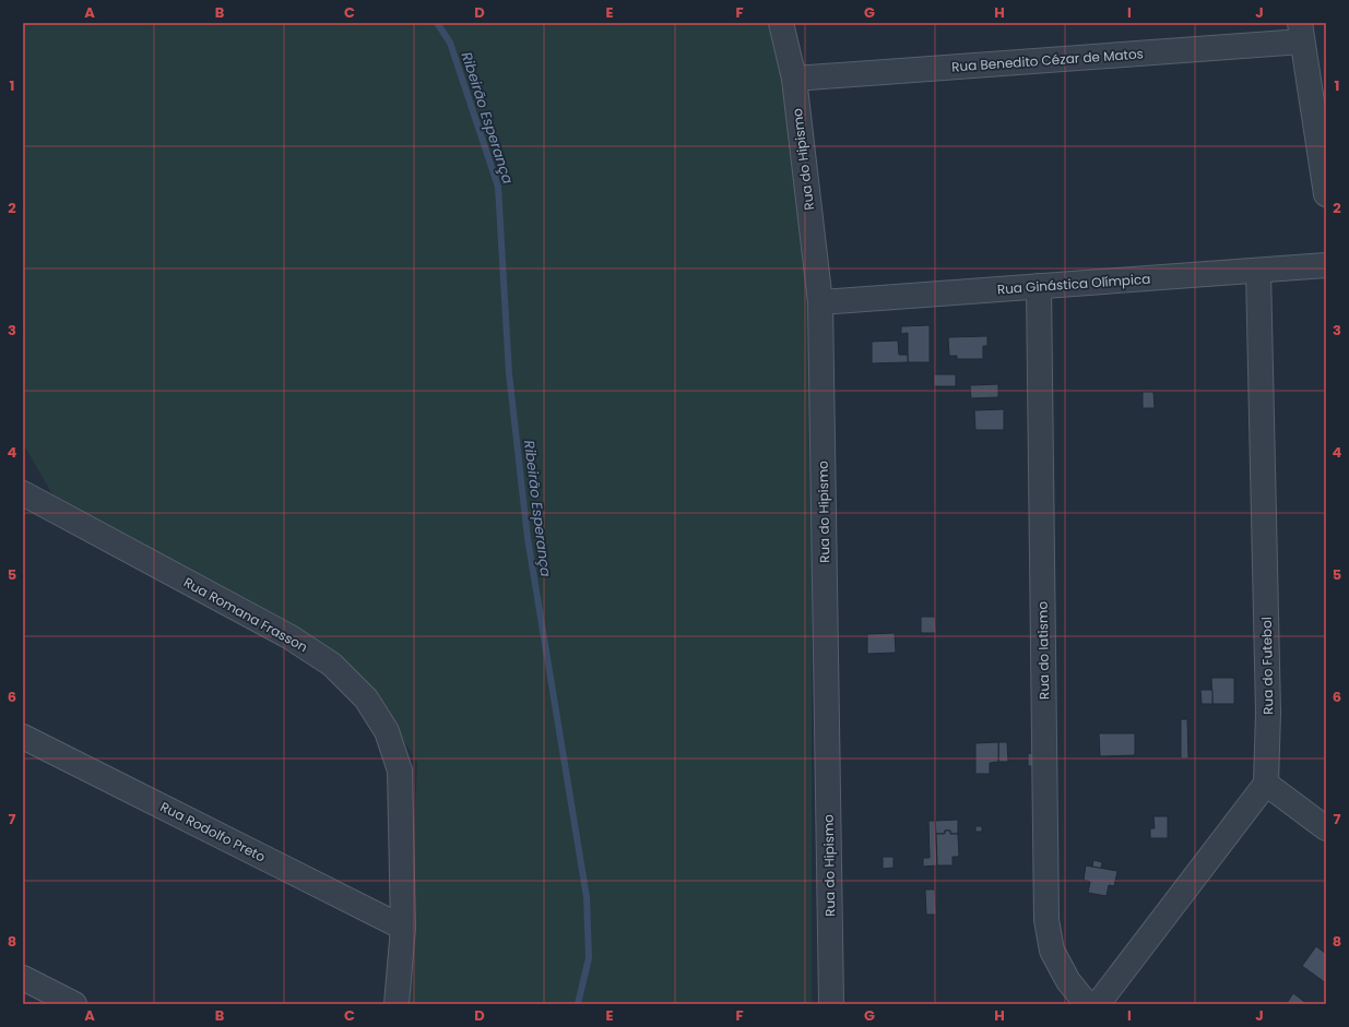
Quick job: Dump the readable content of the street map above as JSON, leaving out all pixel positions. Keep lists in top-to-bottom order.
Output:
{
  "streets": {
    "street": [
      "Rua Benedito Cézar de Matos",
      "Rua do Hipismo",
      "Rua Ginástica Olímpica",
      "Rua Romana Frasson",
      "Rua do Iatismo",
      "Rua do Futebol",
      "Rua Rodolfo Preto"
    ]
  },
  "crossings": [
    ["Rua Benedito Cézar de Matos", "Rua do Hipismo"],
    ["Rua do Hipismo", "Rua Ginástica Olímpica"],
    ["Rua Ginástica Olímpica", "Rua do Iatismo"],
    ["Rua Ginástica Olímpica", "Rua do Futebol"],
    ["Rua Romana Frasson", "Rua Rodolfo Preto"]
  ],
  "water": ["Ribeirão Esperança"],
  "grid": {
    "columns": [
      "A",
      "B",
      "C",
      "D",
      "E",
      "F",
      "G",
      "H",
      "I",
      "J"
    ],
    "rows": [
      "1",
      "2",
      "3",
      "4",
      "5",
      "6",
      "7",
      "8"
    ]
  }
}
